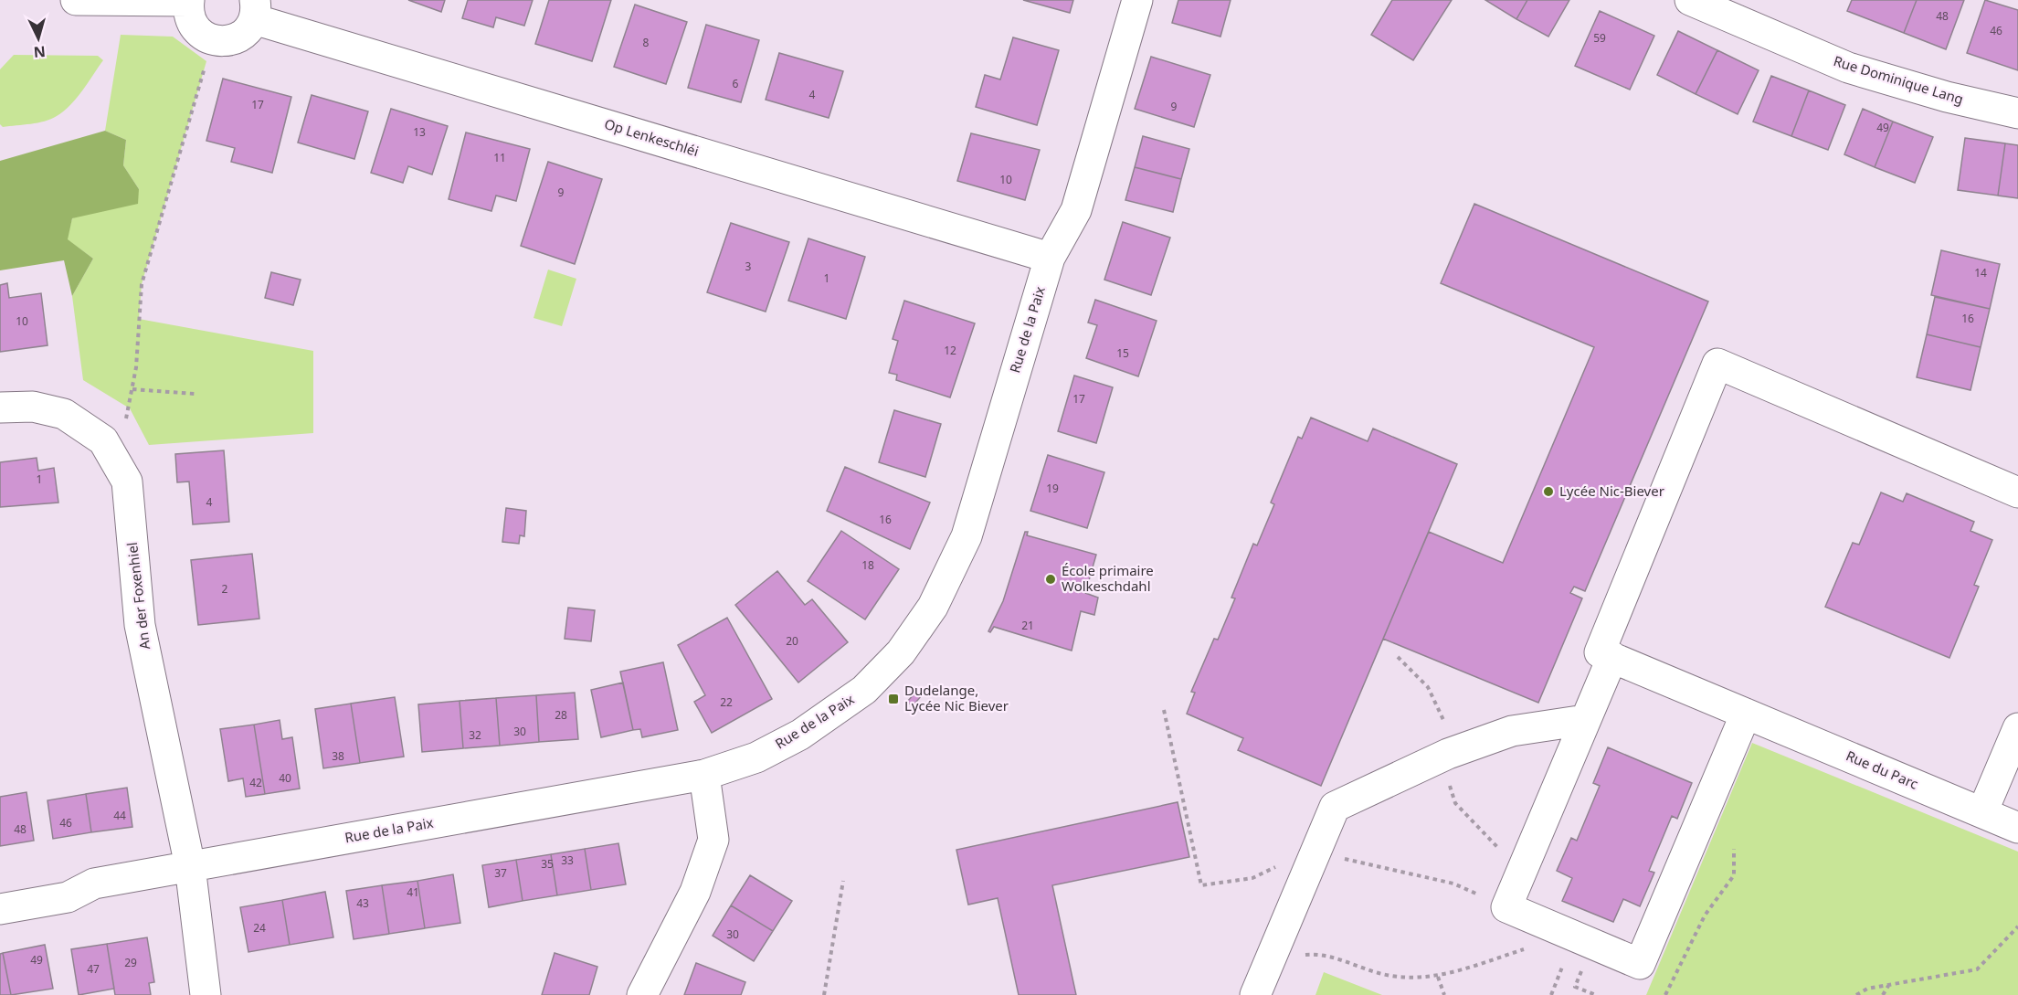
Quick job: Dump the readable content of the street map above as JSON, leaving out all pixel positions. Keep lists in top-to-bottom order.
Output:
{
  "streets": {
    "street": [
      "Rue Dominique Lang",
      "Op Lenkeschléi",
      "Rue de la Paix",
      "An der Foxenhiel",
      "Rue du Parc"
    ]
  },
  "crossings": [
    ["Op Lenkeschléi", "Rue de la Paix"],
    ["Rue de la Paix", "An der Foxenhiel"]
  ],
  "places": {
    "other": ["Lycée Nic-Biever", "École primaire Wolkeschdahl"],
    "transit": ["Dudelange, Lycée Nic Biever"]
  },
  "house_numbers": [
    "48",
    "46",
    "59",
    "8",
    "6",
    "4",
    "17",
    "9",
    "49",
    "13",
    "11",
    "10",
    "9",
    "3",
    "14",
    "1",
    "16",
    "10",
    "12",
    "15",
    "17",
    "1",
    "19",
    "4",
    "16",
    "18",
    "2",
    "21",
    "20",
    "22",
    "28",
    "30",
    "32",
    "38",
    "40",
    "42",
    "44",
    "46",
    "48",
    "33",
    "35",
    "37",
    "41",
    "43",
    "24",
    "30",
    "49",
    "29",
    "47"
  ],
  "north": "bottom"
}
